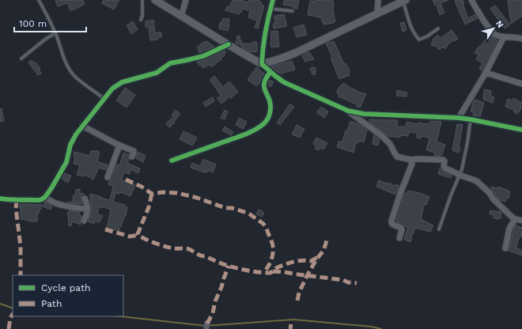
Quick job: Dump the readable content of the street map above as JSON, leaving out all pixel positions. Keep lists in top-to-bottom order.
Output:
{
  "legend": ["Cycle path", "Path"],
  "scale_bar": "100 m",
  "north": "top right"
}
